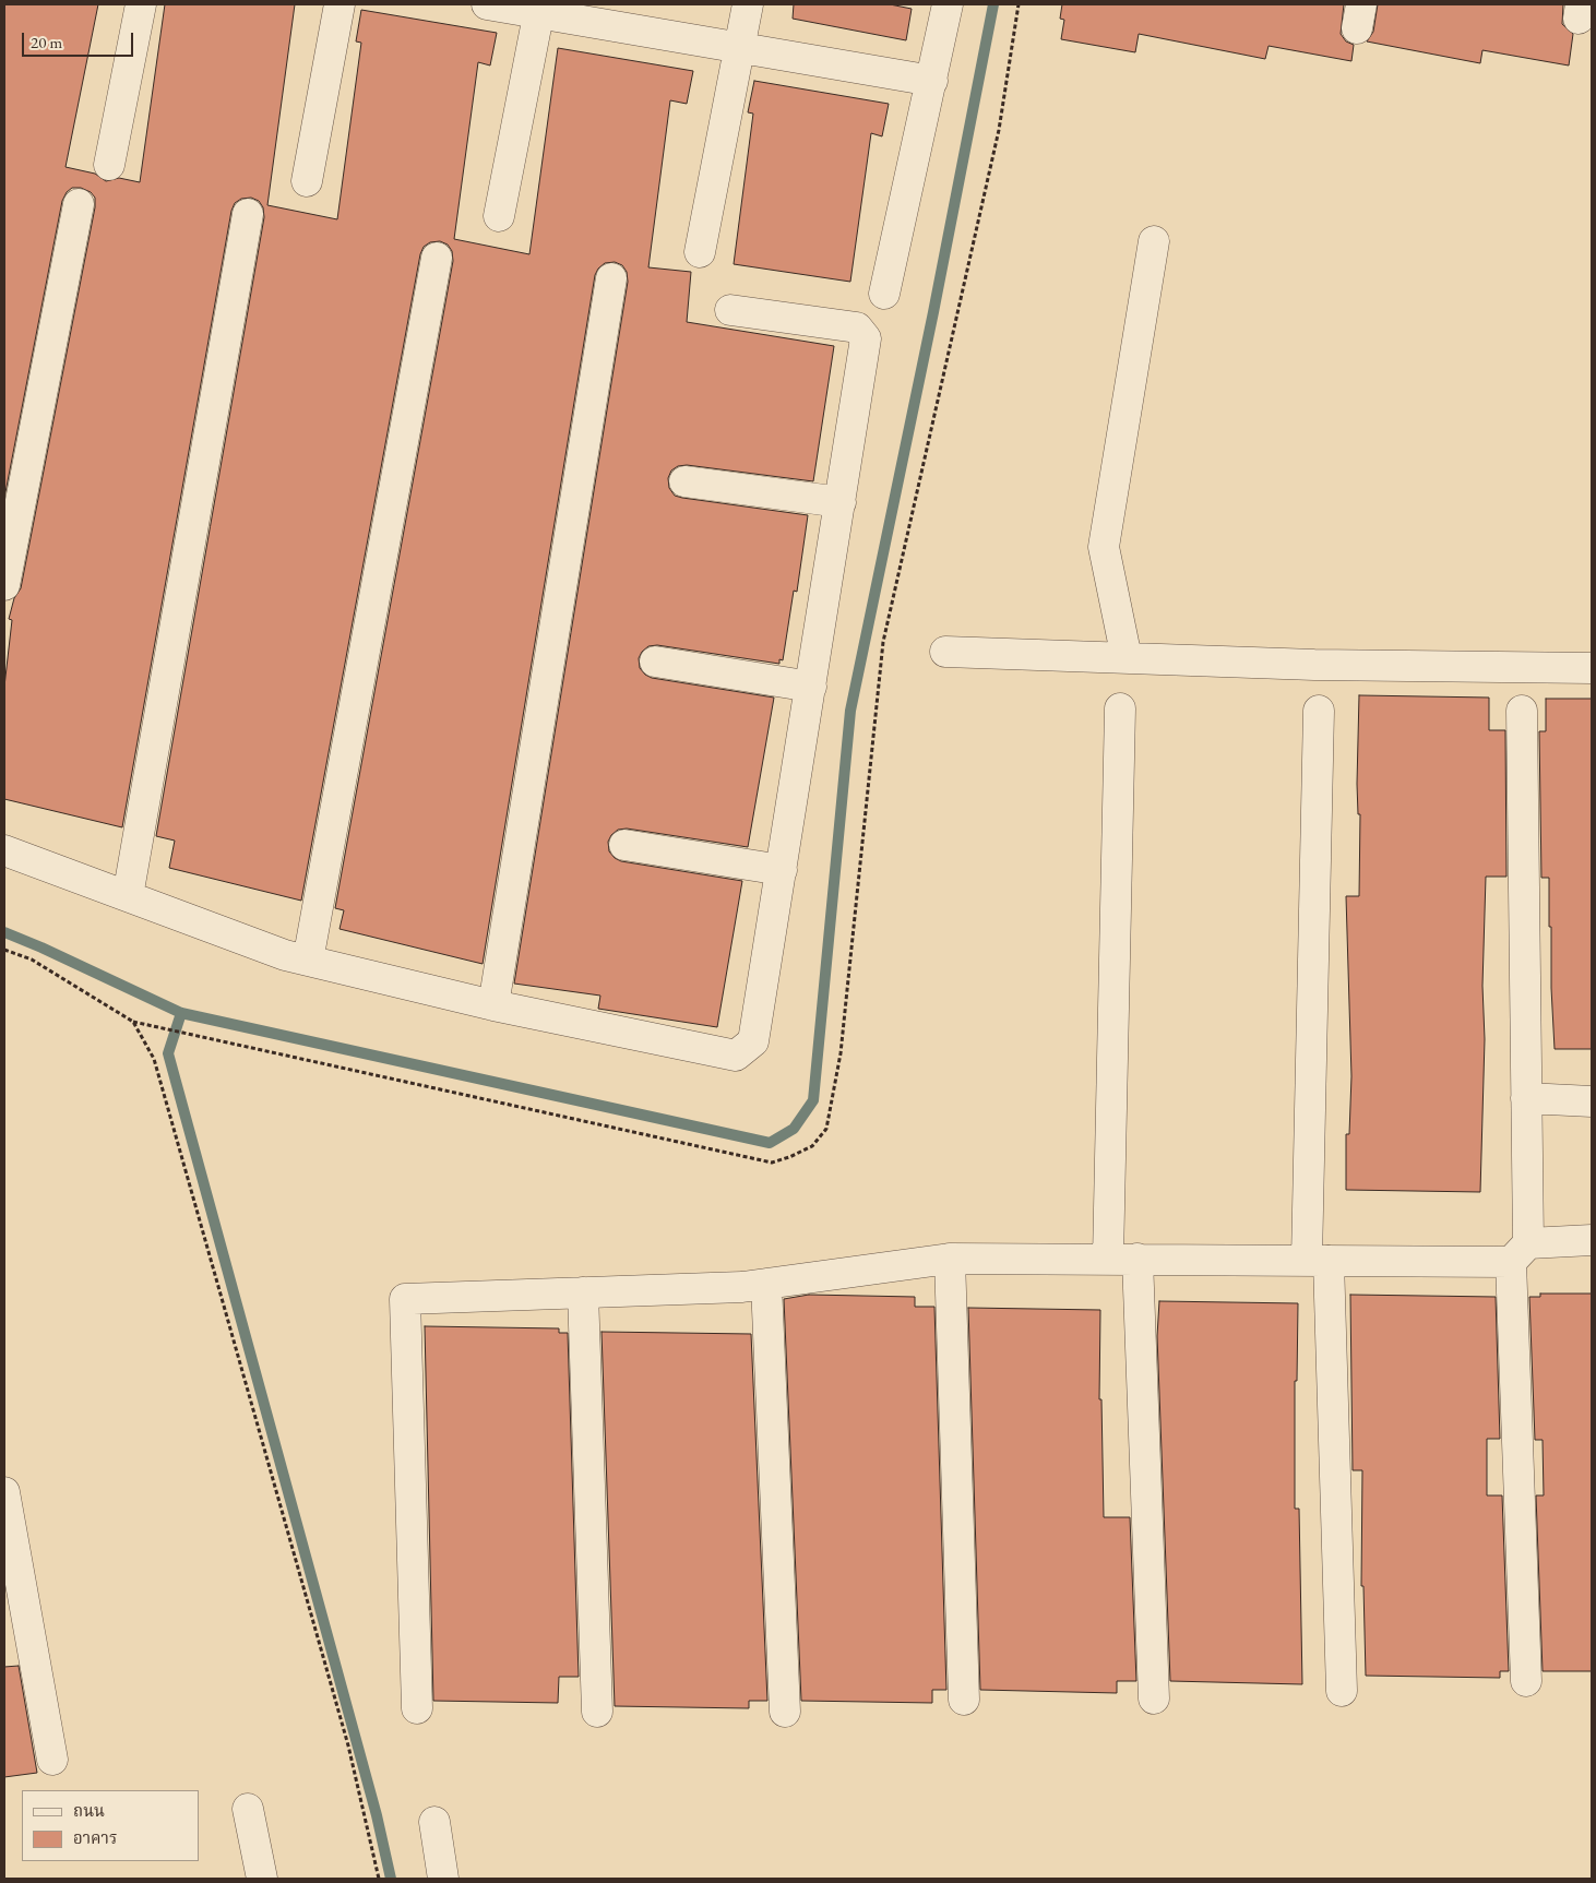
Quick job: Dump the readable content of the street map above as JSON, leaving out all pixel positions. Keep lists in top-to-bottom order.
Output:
{
  "legend": ["ถนน", "อาคาร"],
  "scale_bar": "20 m"
}
